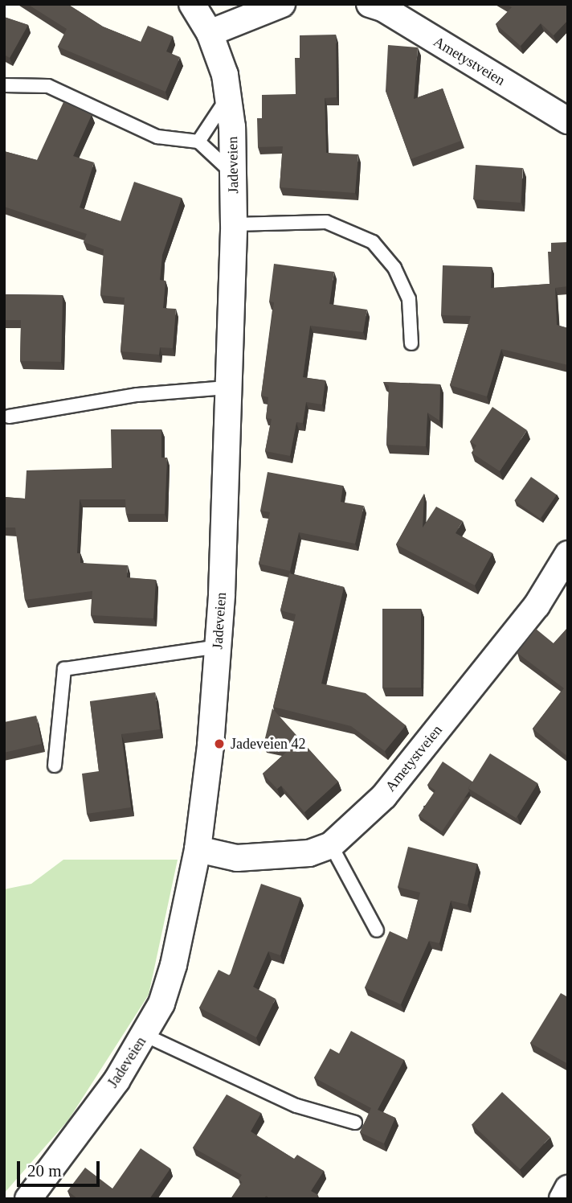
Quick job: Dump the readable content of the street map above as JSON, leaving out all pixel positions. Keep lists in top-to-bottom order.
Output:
{
  "streets": {
    "street": ["Ametystveien", "Jadeveien"]
  },
  "crossings": [
    ["Ametystveien", "Jadeveien"]
  ],
  "places": ["Jadeveien 42"],
  "scale_bar": "20 m"
}
